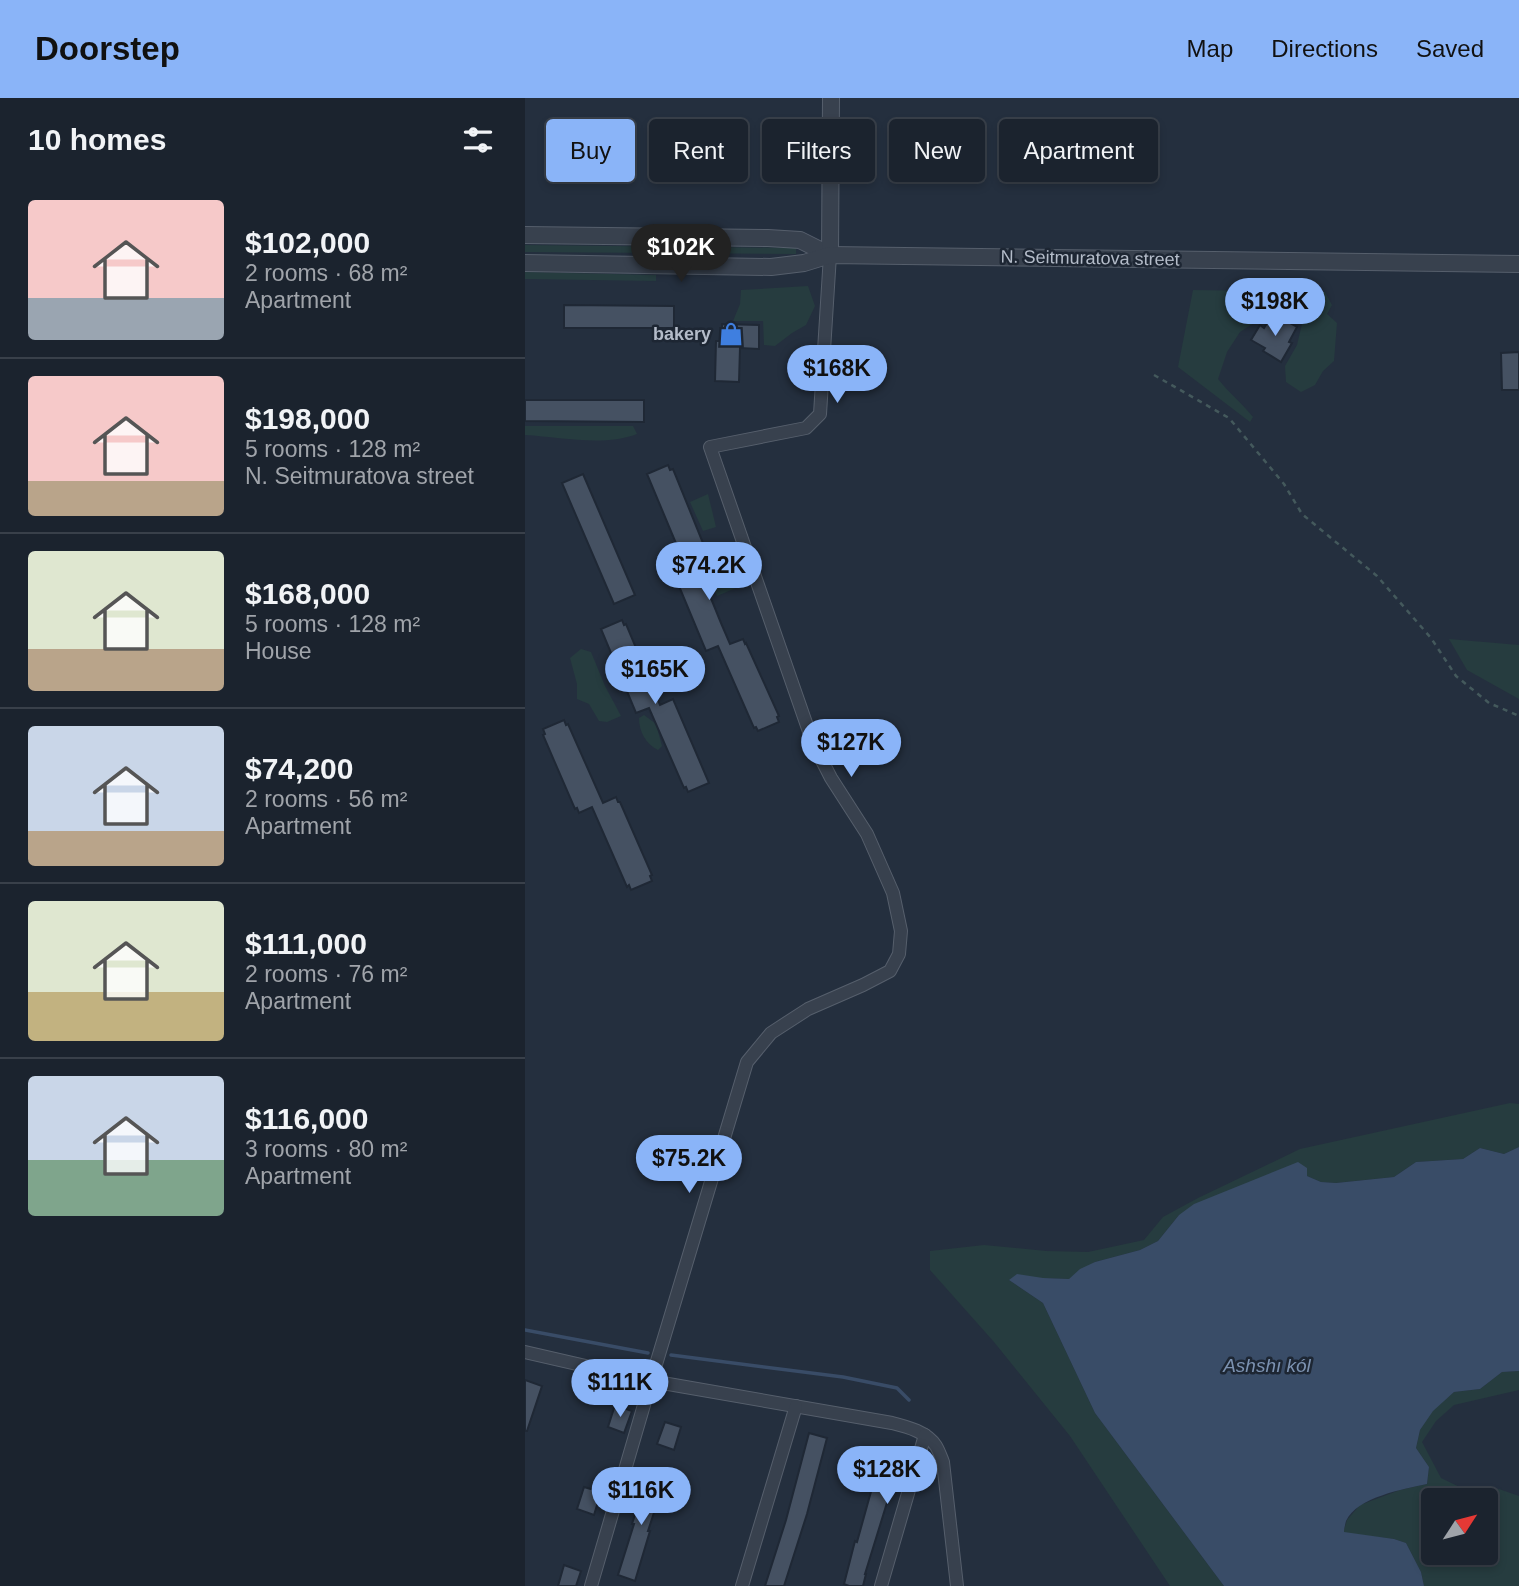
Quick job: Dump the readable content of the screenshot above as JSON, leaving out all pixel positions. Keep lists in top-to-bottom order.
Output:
{
  "streets": {
    "street": ["N. Seitmuratova street"]
  },
  "water": ["Ashshı kól"],
  "places": {
    "shop": ["bakery"]
  },
  "north": "top right",
  "page": {
    "header": "Doorstep",
    "nav": ["Map", "Directions", "Saved"],
    "heading": "10 homes",
    "chip": [
      "Buy",
      "Rent",
      "Filters",
      "New",
      "Apartment"
    ],
    "list": [
      {
        "name": "$102,000",
        "note": "2 rooms · 68 m² · Apartment"
      },
      {
        "name": "$198,000",
        "note": "5 rooms · 128 m² · N. Seitmuratova street"
      },
      {
        "name": "$168,000",
        "note": "5 rooms · 128 m² · House"
      },
      {
        "name": "$74,200",
        "note": "2 rooms · 56 m² · Apartment"
      },
      {
        "name": "$111,000",
        "note": "2 rooms · 76 m² · Apartment"
      },
      {
        "name": "$116,000",
        "note": "3 rooms · 80 m² · Apartment"
      }
    ],
    "price": [
      "$102K",
      "$198K",
      "$168K",
      "$74.2K",
      "$165K",
      "$127K",
      "$75.2K",
      "$111K",
      "$128K",
      "$116K"
    ]
  }
}
